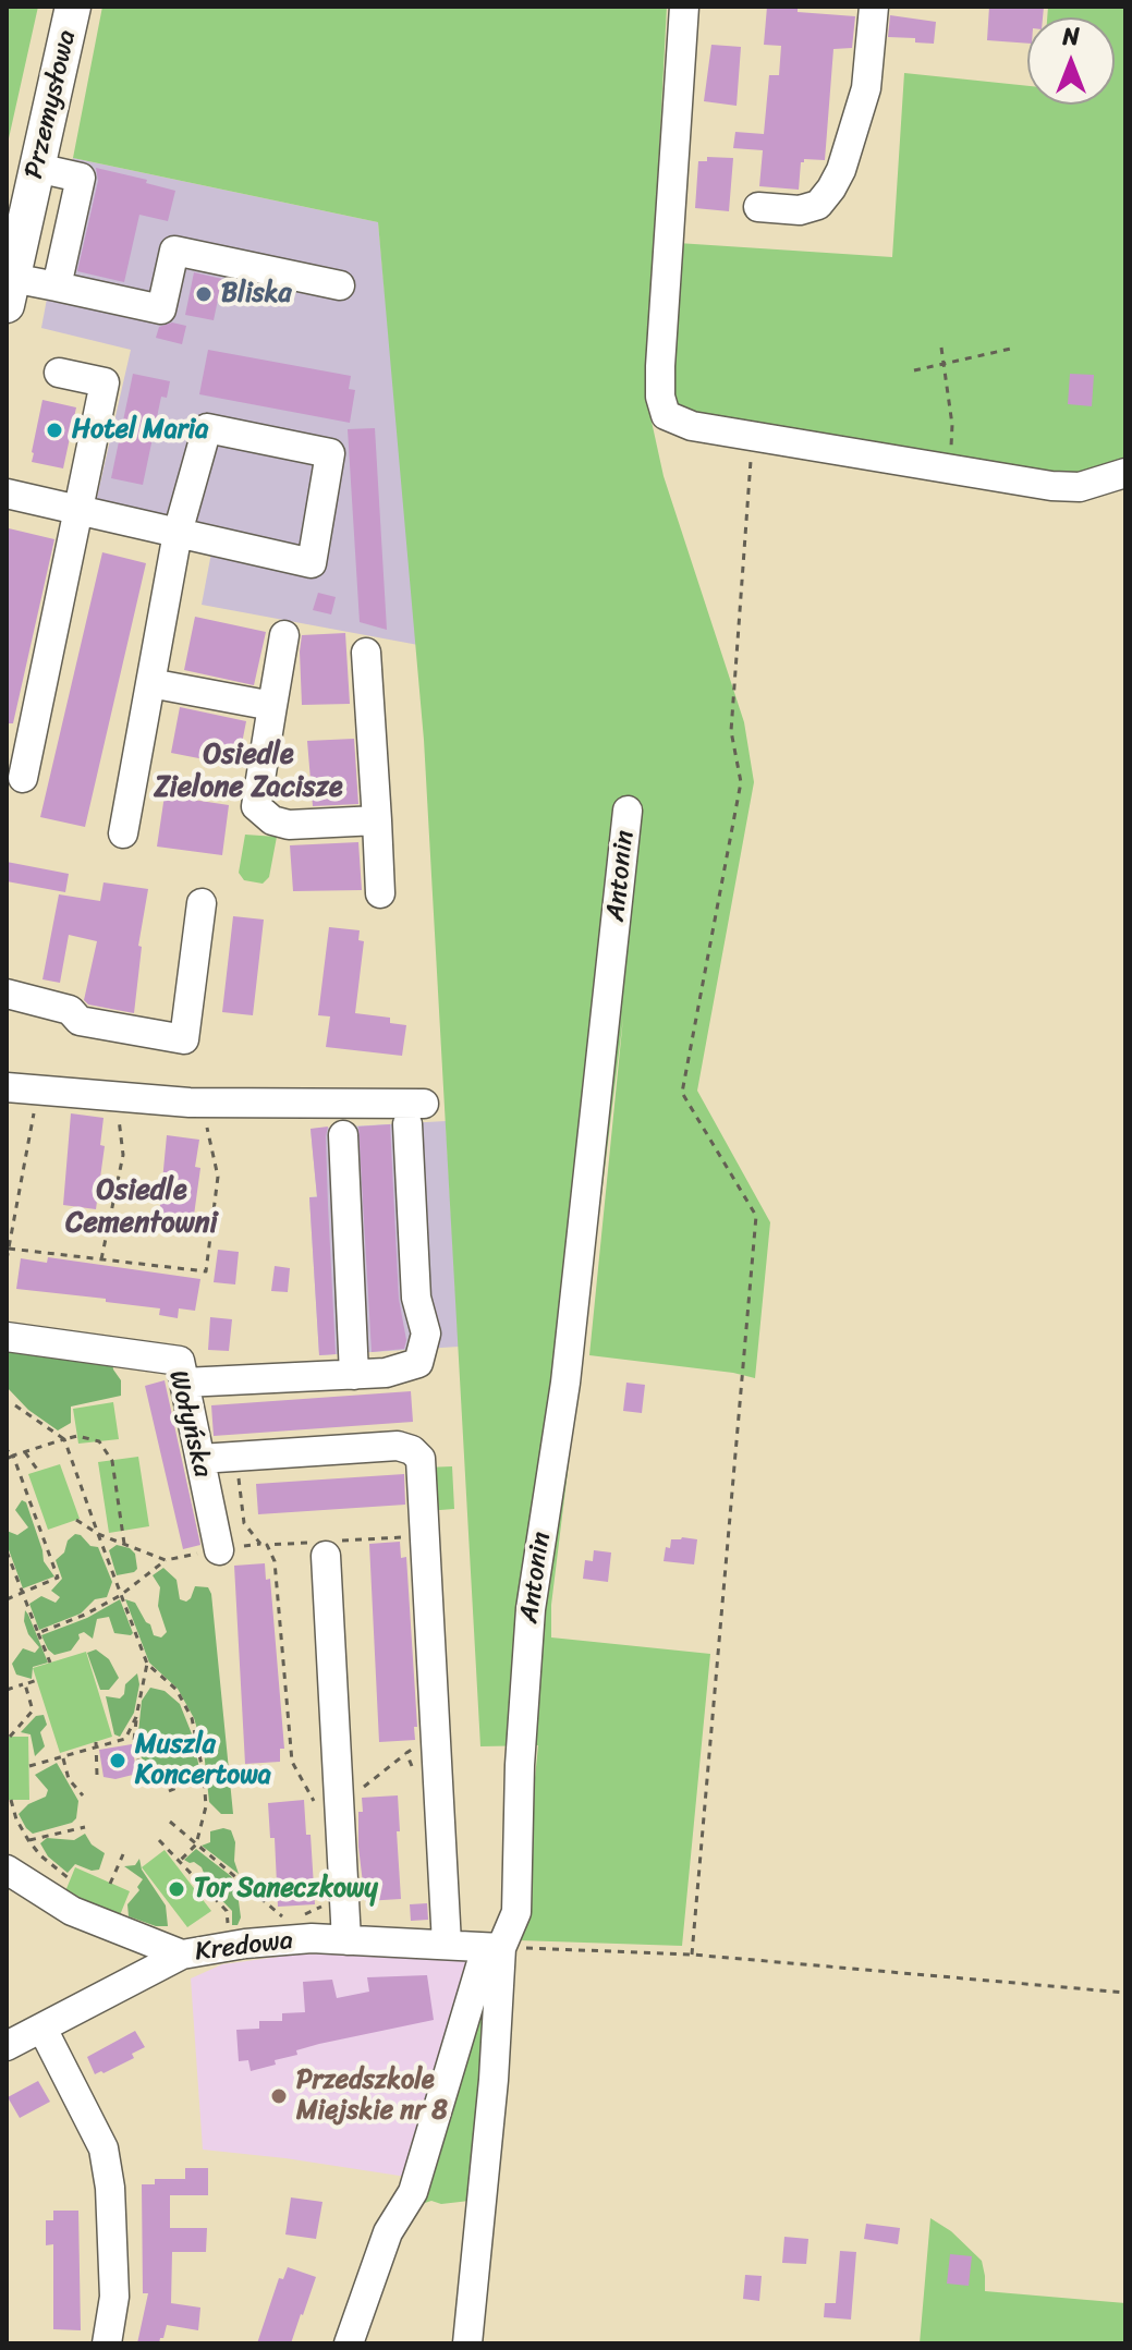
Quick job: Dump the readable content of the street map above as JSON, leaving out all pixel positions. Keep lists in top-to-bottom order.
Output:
{
  "streets": {
    "main road": ["Przemysłowa"],
    "street": ["Antonin", "Wołyńska", "Kredowa"]
  },
  "crossings": [
    ["Antonin", "Kredowa"]
  ],
  "districts": ["Osiedle Zielone Zacisze", "Osiedle Cementowni"],
  "places": [
    "Bliska",
    "Hotel Maria",
    "Muszla Koncertowa",
    "Tor Saneczkowy",
    "Przedszkole Miejskie nr 8"
  ],
  "north": "top"
}
